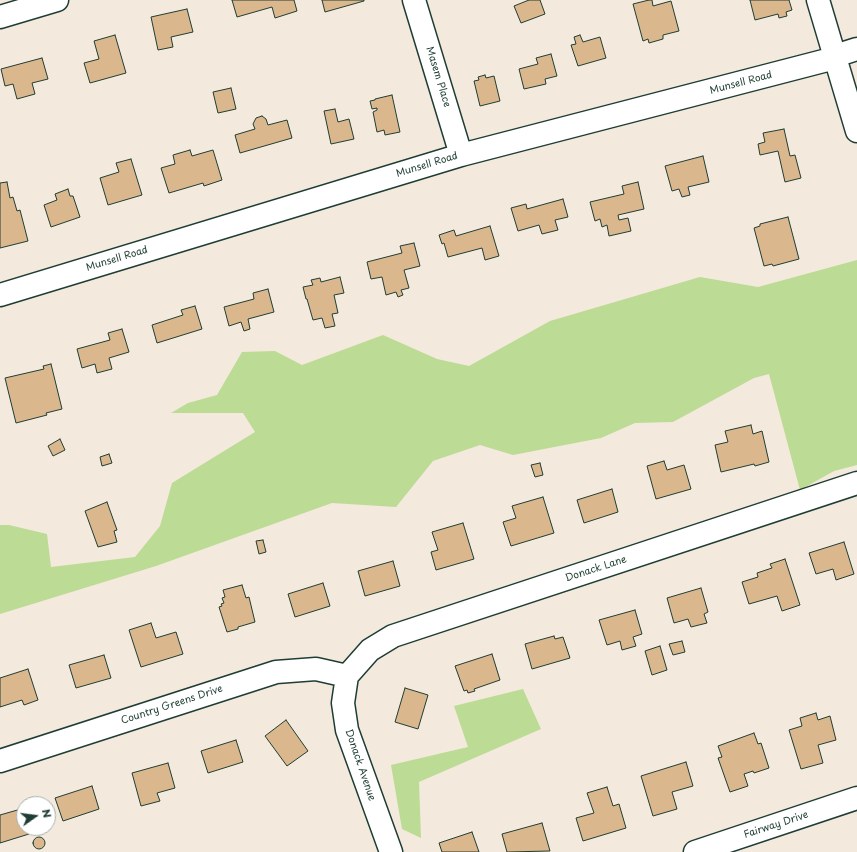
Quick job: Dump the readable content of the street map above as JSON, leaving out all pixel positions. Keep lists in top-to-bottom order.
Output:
{
  "streets": {
    "street": [
      "Masem Place",
      "Munsell Road",
      "Donack Lane",
      "Country Greens Drive",
      "Donack Avenue",
      "Fairway Drive"
    ]
  },
  "crossings": [
    ["Masem Place", "Munsell Road"],
    ["Donack Lane", "Country Greens Drive"],
    ["Donack Lane", "Donack Avenue"],
    ["Country Greens Drive", "Donack Avenue"]
  ],
  "north": "right"
}
